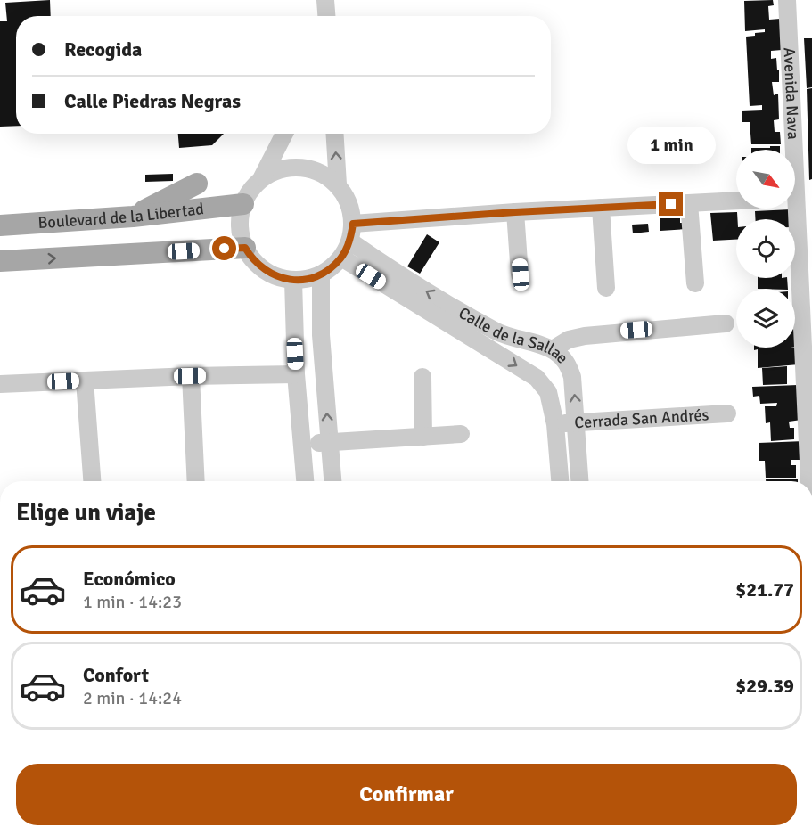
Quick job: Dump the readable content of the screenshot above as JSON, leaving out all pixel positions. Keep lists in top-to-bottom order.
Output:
{
  "streets": {
    "main road": ["Boulevard de la Libertad"],
    "street": ["Avenida Nava", "Calle de la Sallae", "Cerrada San Andrés"]
  },
  "crossings": [
    ["Boulevard de la Libertad", "Calle de la Sallae"],
    ["Calle de la Sallae", "Cerrada San Andrés"]
  ],
  "north": "bottom right",
  "page": {
    "banner": ["Recogida", "Calle Piedras Negras"],
    "bubble": "1 min",
    "heading": "Elige un viaje",
    "list": [
      {
        "name": "Económico",
        "note": "1 min · 14:23",
        "value": "$21.77"
      },
      {
        "name": "Confort",
        "note": "2 min · 14:24",
        "value": "$29.39"
      }
    ],
    "buttons": "Confirmar"
  }
}
